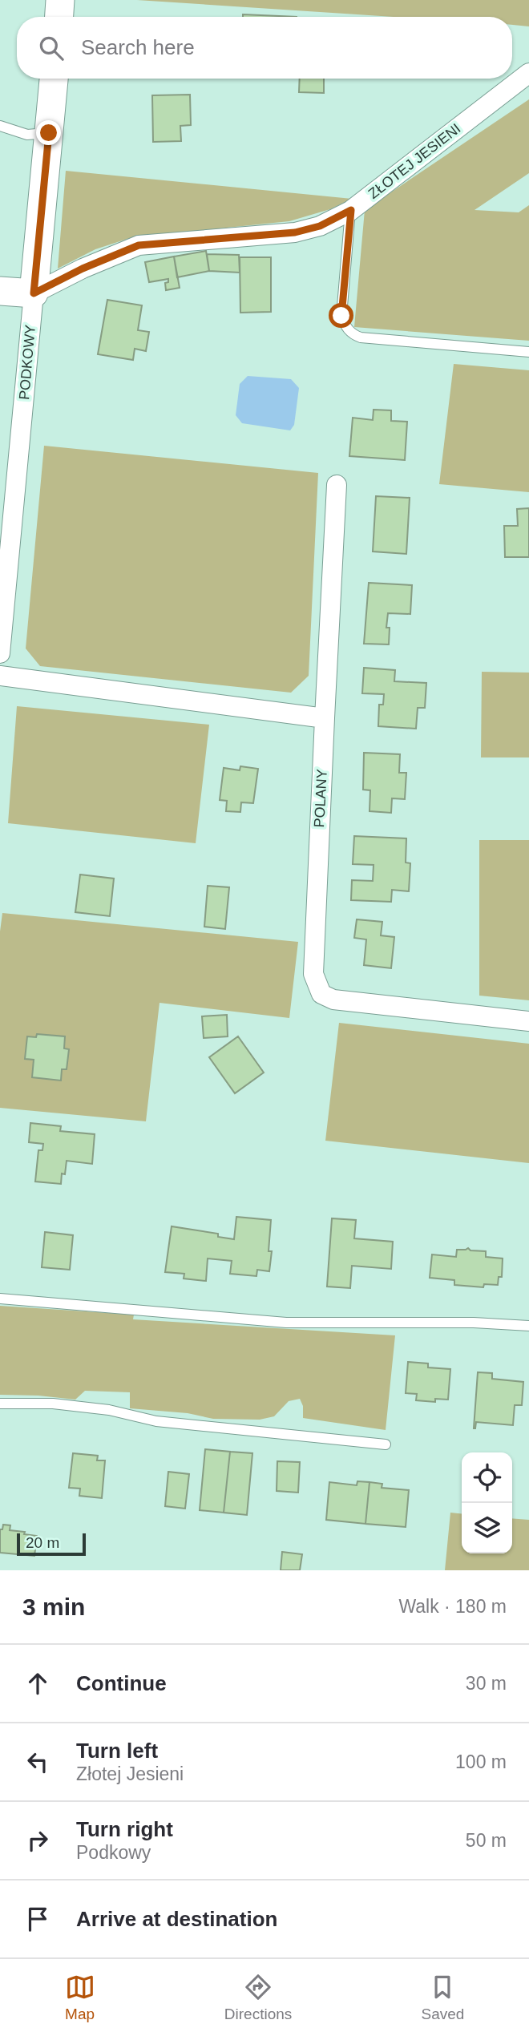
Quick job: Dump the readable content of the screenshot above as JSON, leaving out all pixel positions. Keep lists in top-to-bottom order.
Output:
{
  "streets": {
    "street": ["ZŁOTEJ JESIENI", "PODKOWY", "POLANY"]
  },
  "crossings": [
    ["ZŁOTEJ JESIENI", "PODKOWY"]
  ],
  "scale_bar": "20 m",
  "page": {
    "search": "Search here",
    "scale": "20 m",
    "heading": ["3 min", "Walk · 180 m"],
    "list": [
      ["Continue", "30 m"],
      ["Turn left", "Złotej Jesieni", "100 m"],
      ["Turn right", "Podkowy", "50 m"],
      "Arrive at destination"
    ],
    "nav": ["Map", "Directions", "Saved"]
  }
}
